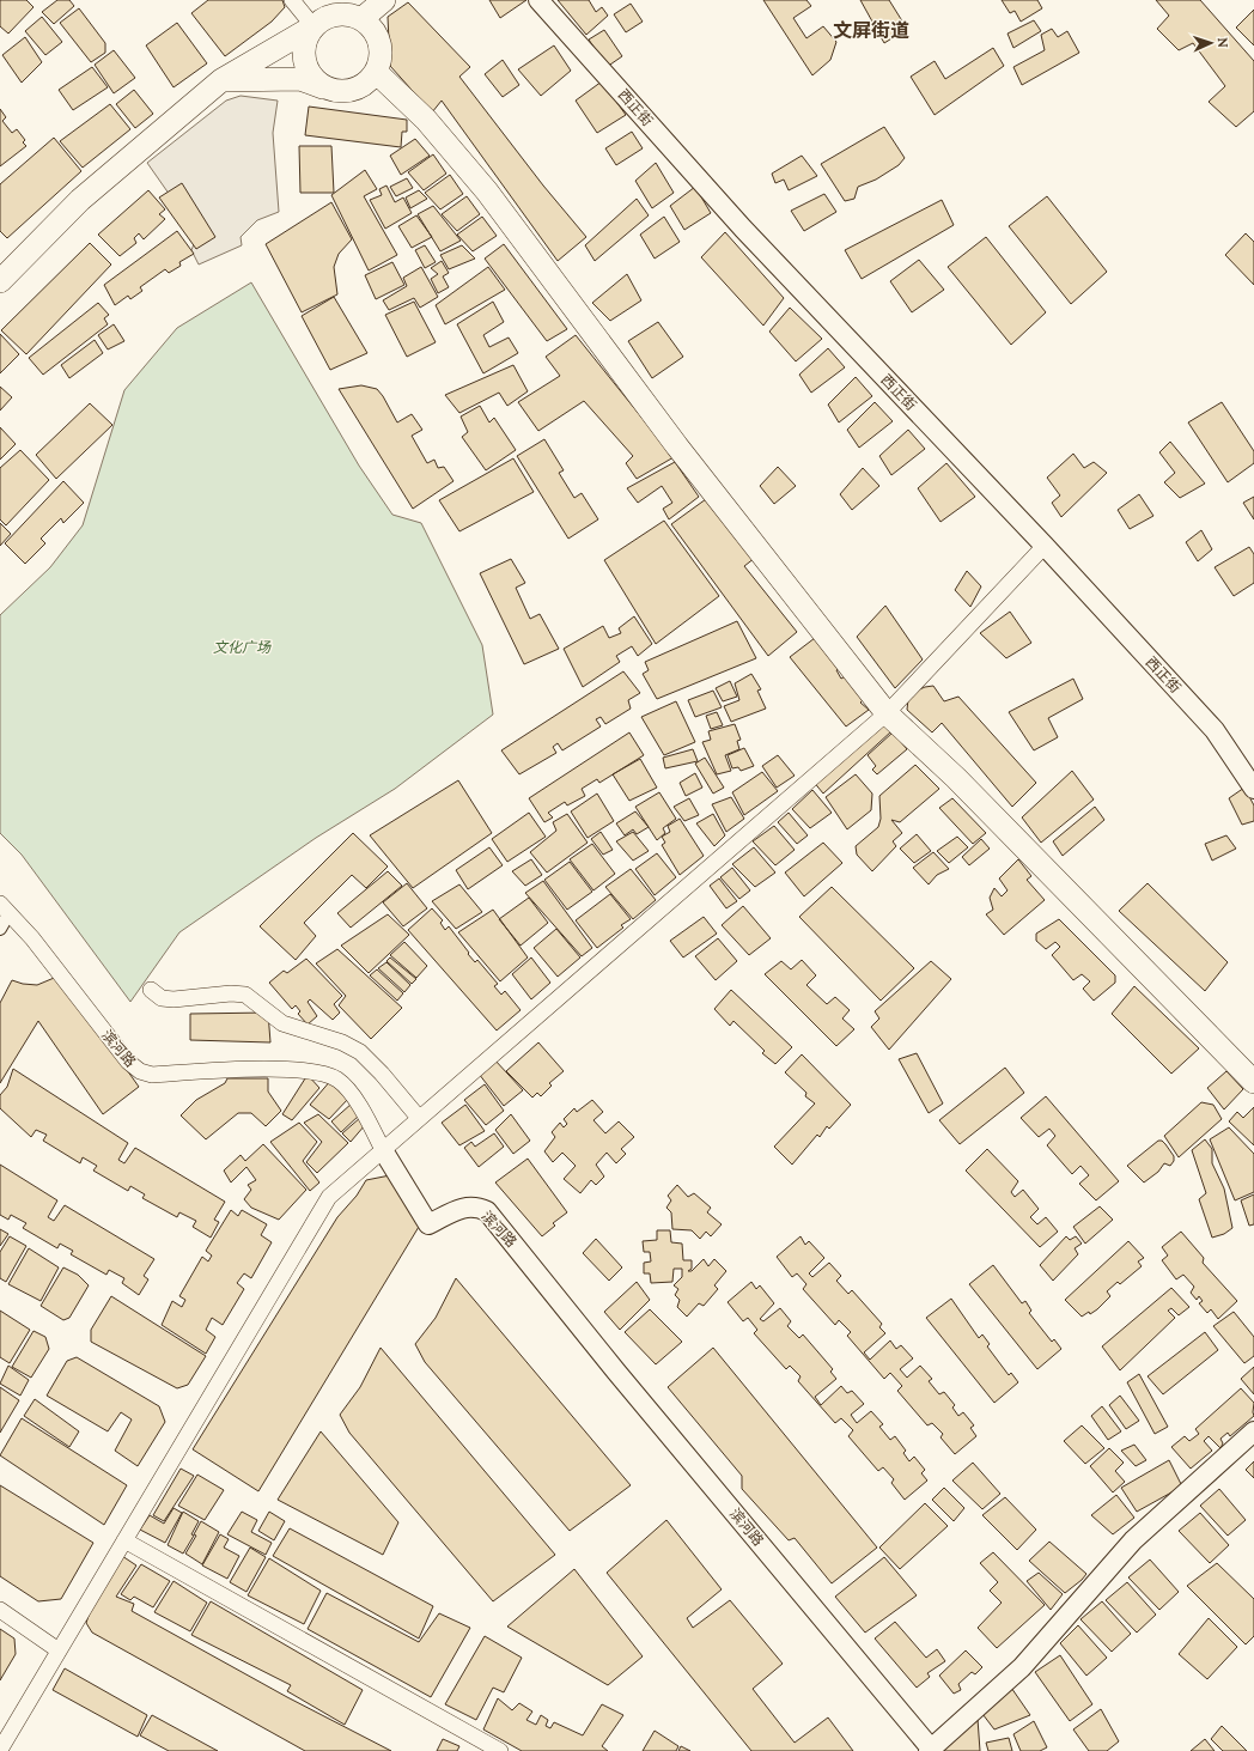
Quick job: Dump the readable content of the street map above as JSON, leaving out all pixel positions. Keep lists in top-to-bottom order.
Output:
{
  "streets": {
    "street": ["西正街", "滨河路"]
  },
  "districts": ["文屏街道"],
  "parks": ["文化广场"],
  "north": "right"
}
